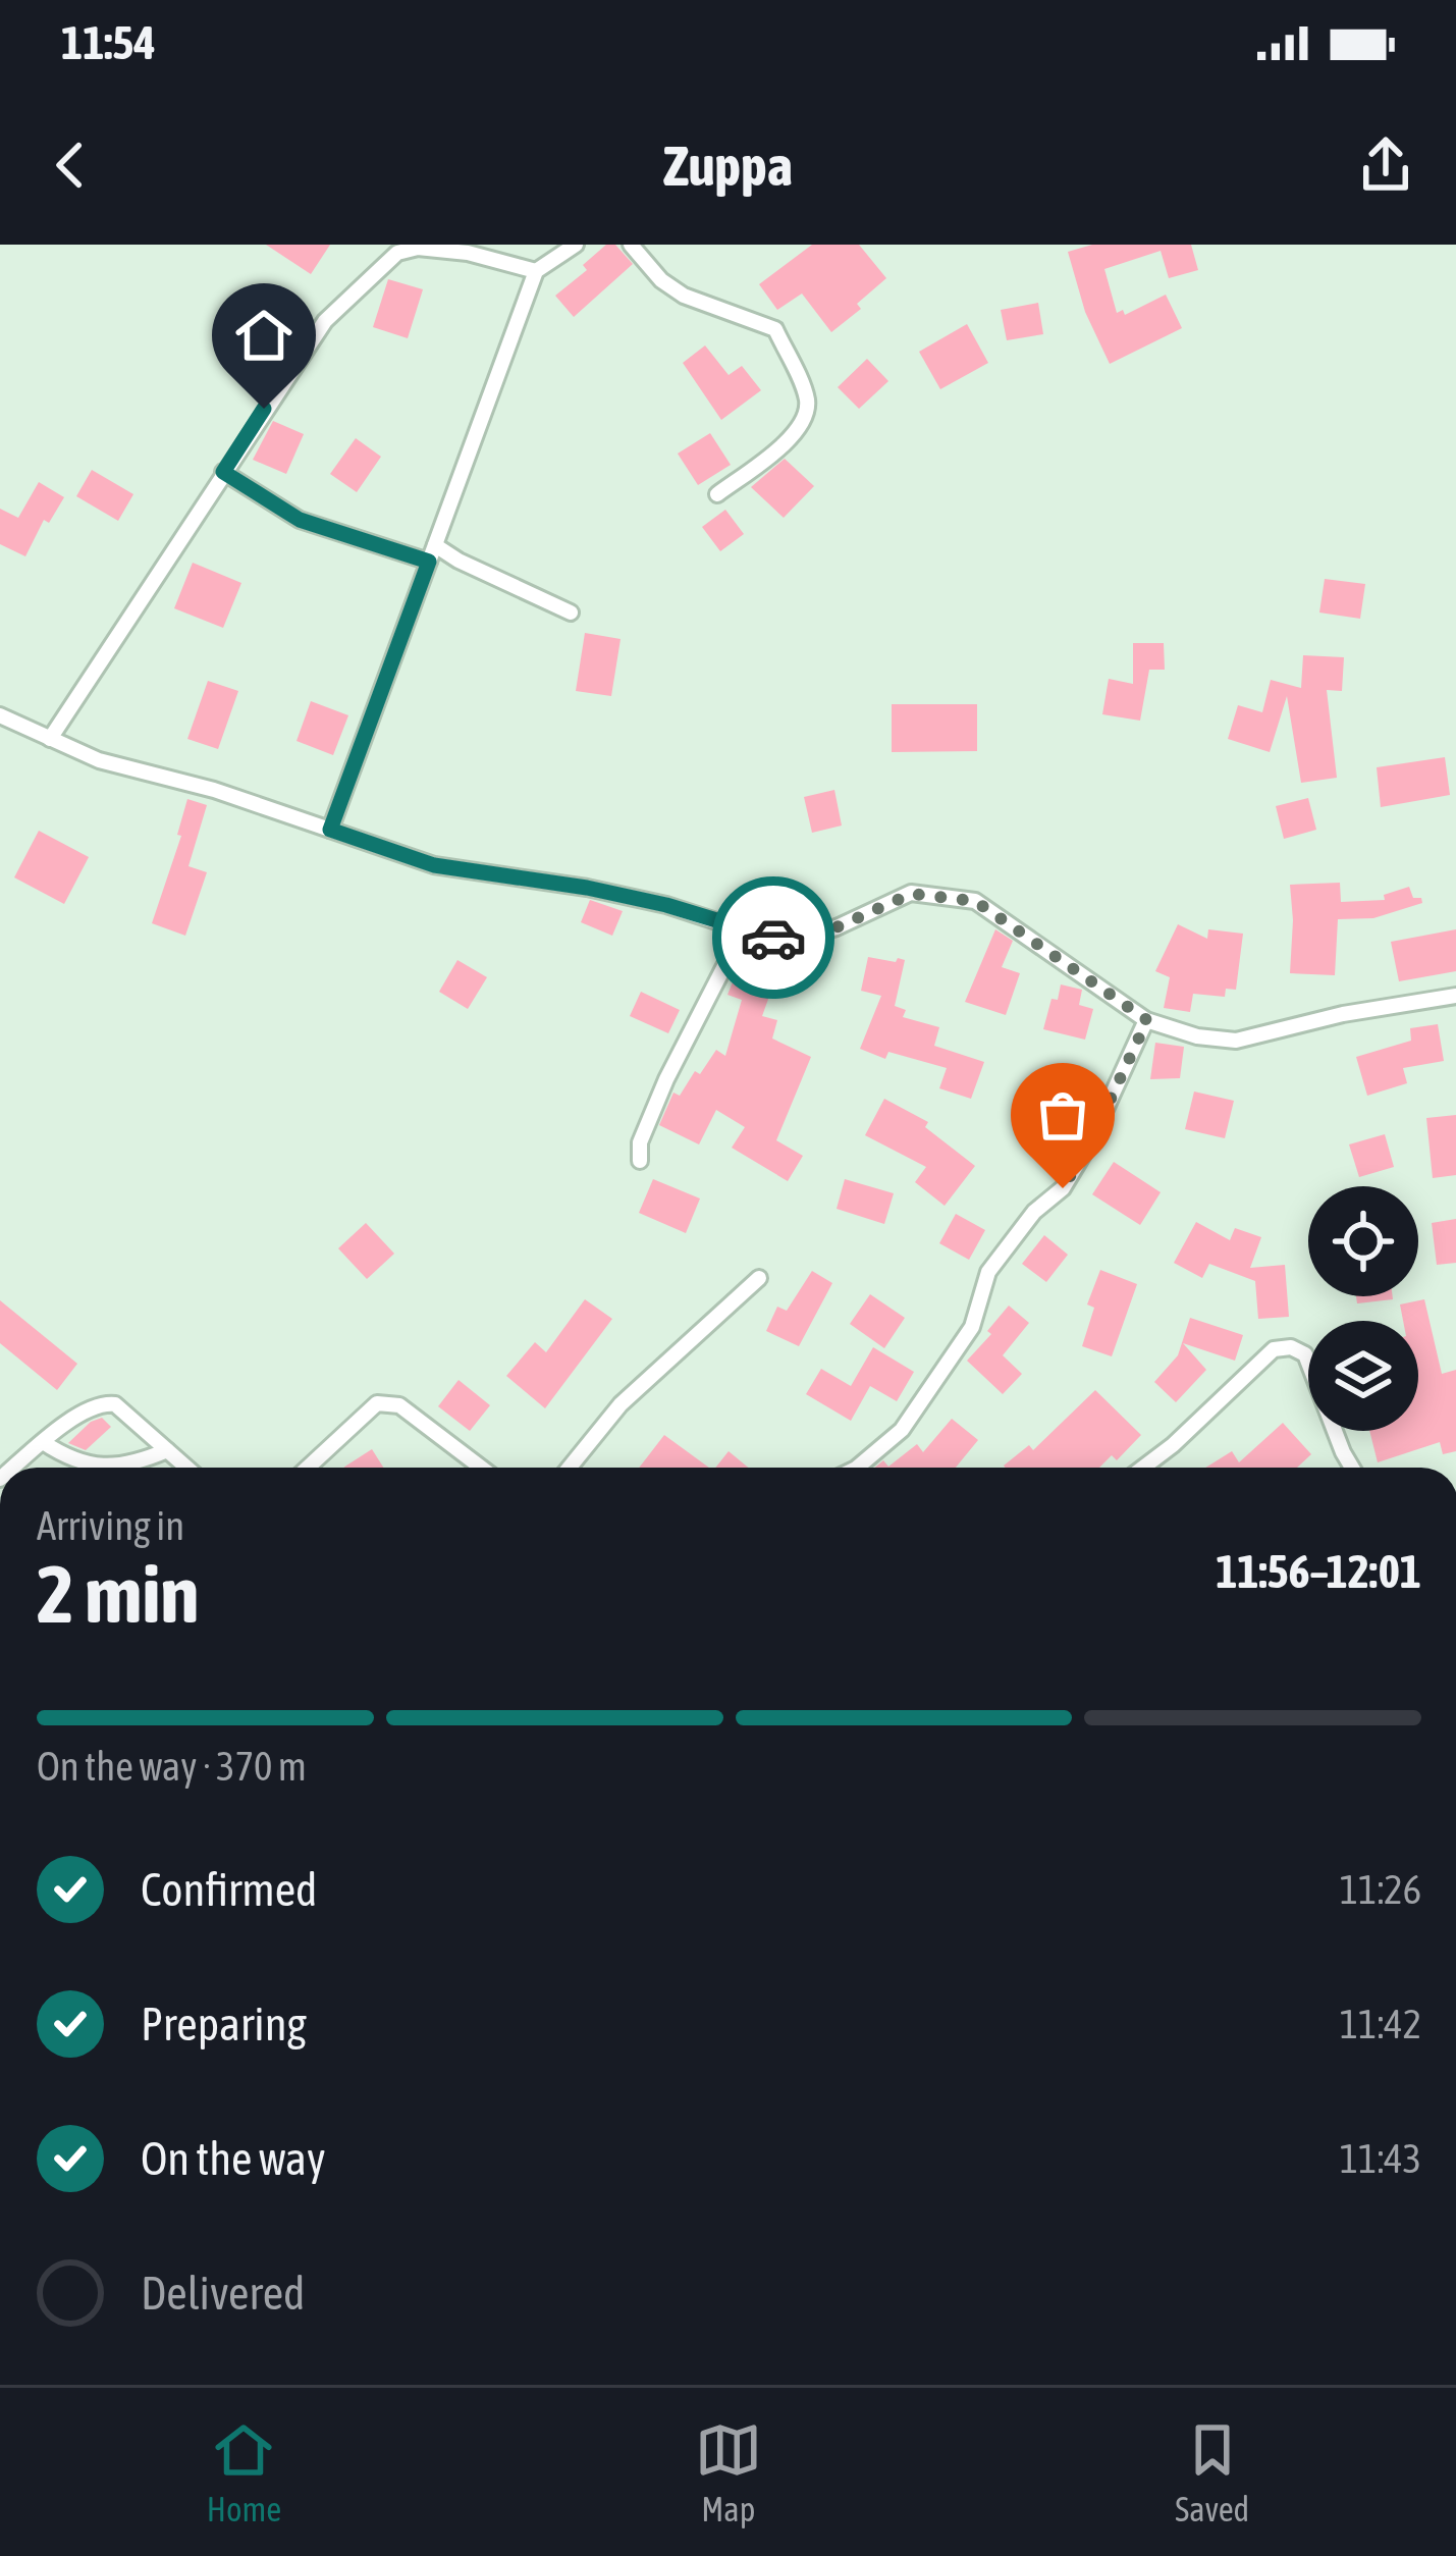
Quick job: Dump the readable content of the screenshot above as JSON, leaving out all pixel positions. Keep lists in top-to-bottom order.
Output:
{
  "page": {
    "status": "11:54",
    "header": "Zuppa",
    "heading": ["2 min", "Arriving in", "11:56–12:01"],
    "bar": "On the way · 370 m",
    "list": [
      ["Confirmed", "11:26"],
      ["Preparing", "11:42"],
      ["On the way", "11:43"],
      "Delivered"
    ],
    "tabs": ["Home", "Map", "Saved"]
  }
}
